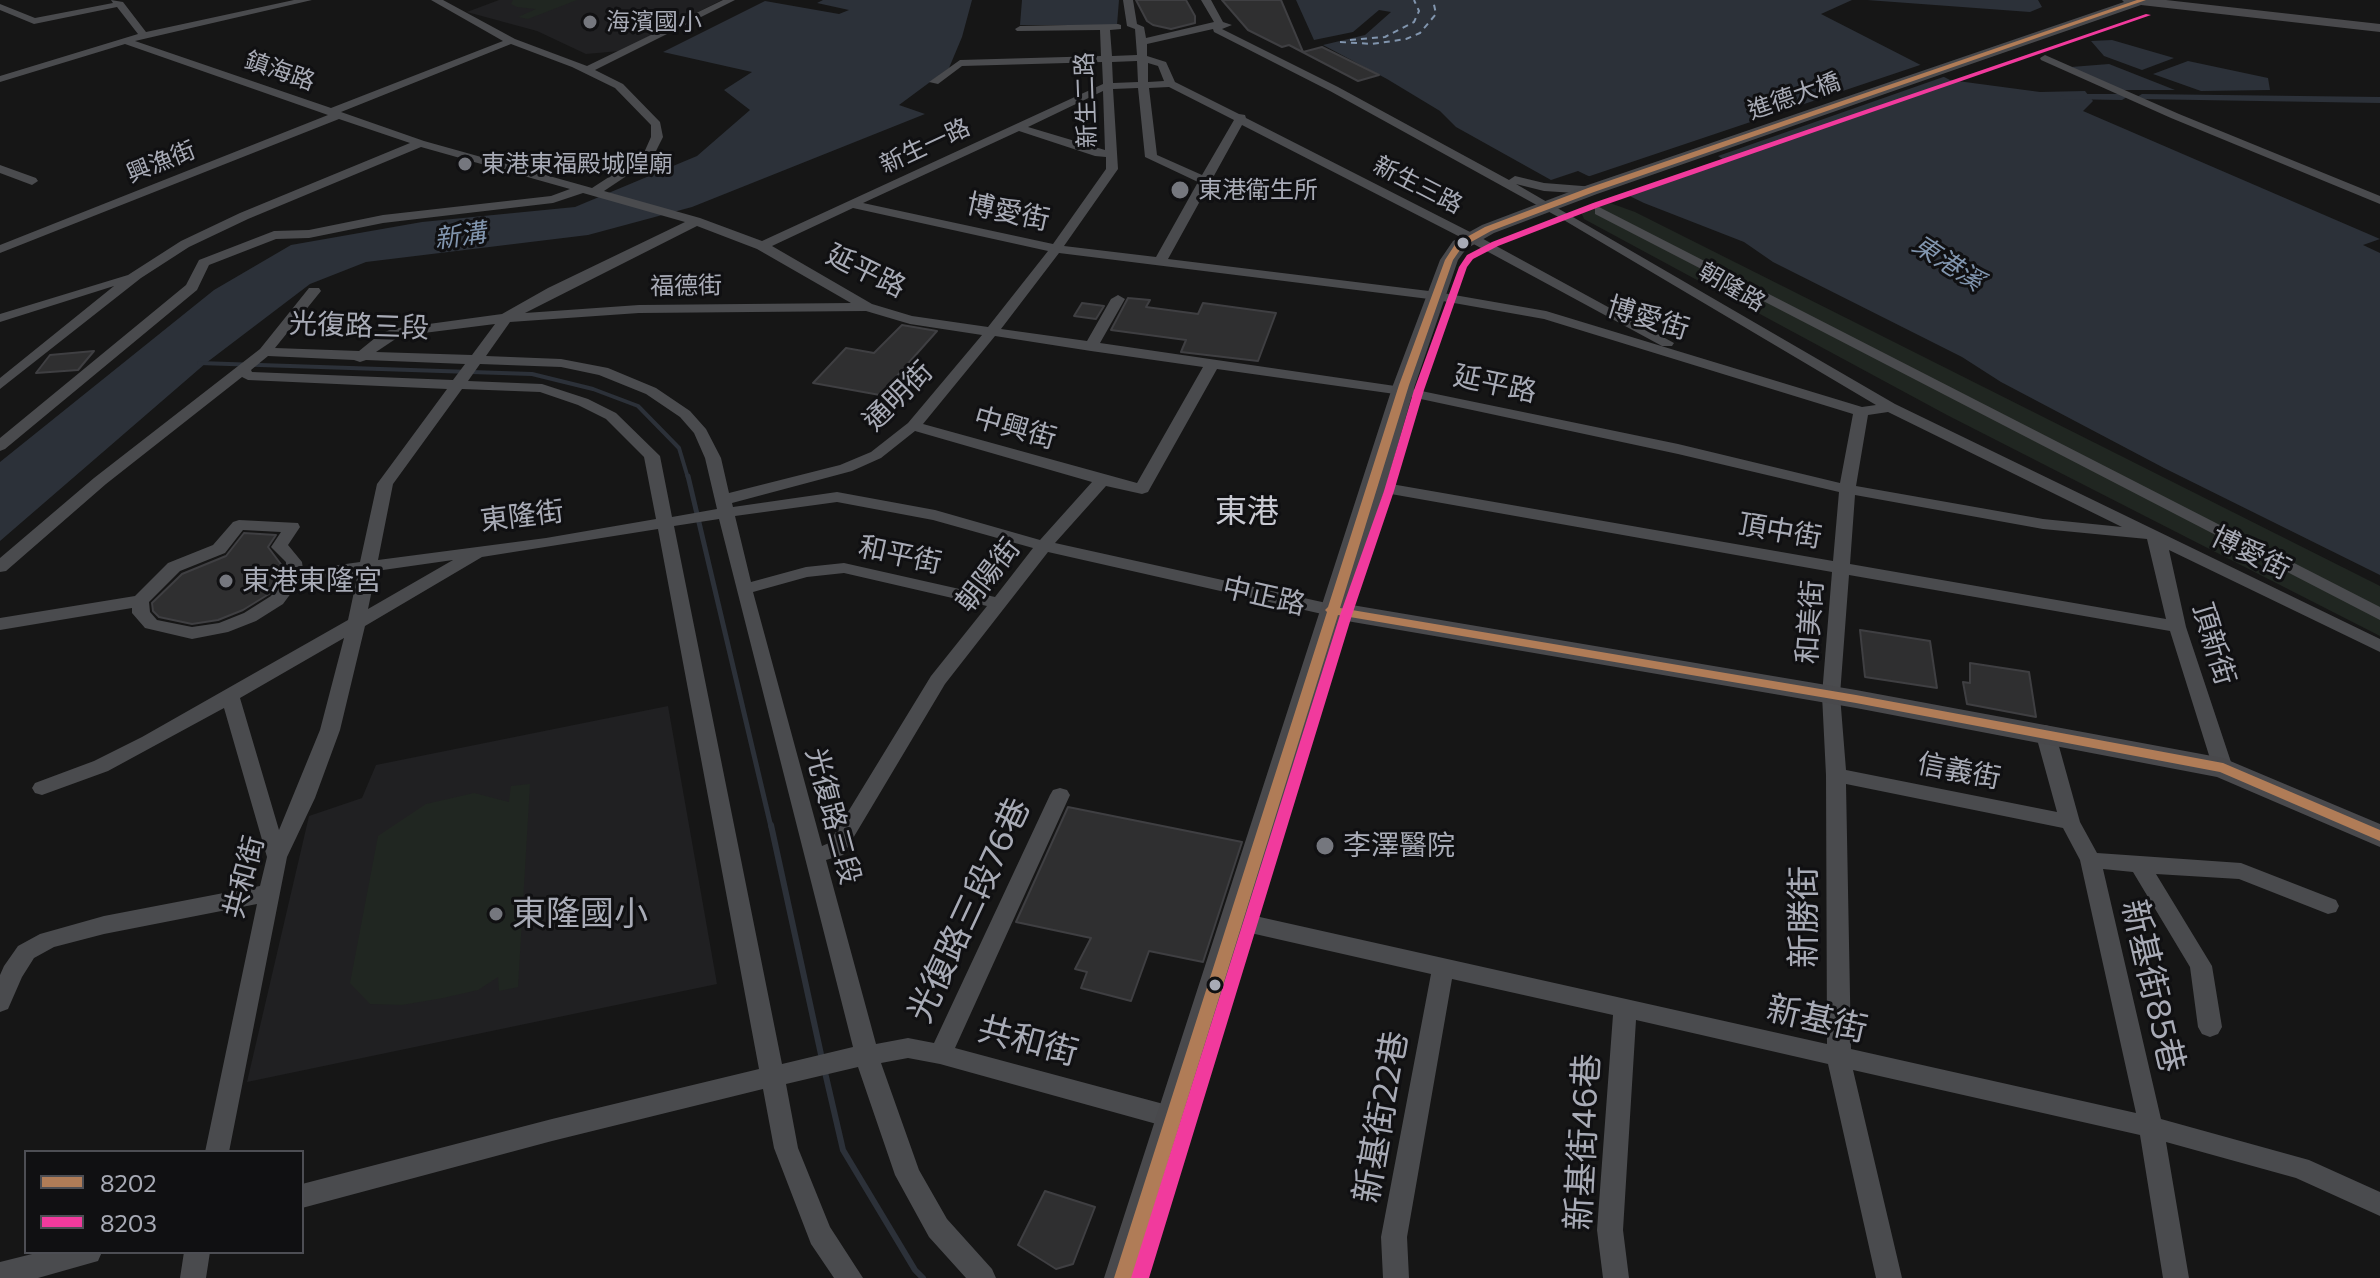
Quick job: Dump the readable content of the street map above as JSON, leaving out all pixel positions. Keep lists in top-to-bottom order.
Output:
{
  "streets": {
    "street": [
      "鎮海路",
      "進德大橋",
      "新生二路",
      "新生一路",
      "興漁街",
      "新生三路",
      "博愛街",
      "延平路",
      "福德街",
      "朝隆路",
      "光復路三段",
      "通明街",
      "中興街",
      "東隆街",
      "頂中街",
      "和平街",
      "朝陽街",
      "中正路",
      "和美街",
      "頂新街",
      "信義街",
      "共和街",
      "光復路三段76巷",
      "新勝街",
      "新基街85巷",
      "新基街",
      "新基街22巷",
      "新基街46巷"
    ]
  },
  "crossings": [
    ["鎮海路", "興漁街"],
    ["進德大橋", "新生三路"],
    ["進德大橋", "朝隆路"],
    ["新生二路", "新生一路"],
    ["新生二路", "新生三路"],
    ["新生二路", "博愛街"],
    ["新生二路", "通明街"],
    ["新生一路", "新生三路"],
    ["新生一路", "博愛街"],
    ["新生一路", "延平路"],
    ["新生三路", "博愛街"],
    ["博愛街", "延平路"],
    ["博愛街", "朝隆路"],
    ["博愛街", "通明街"],
    ["博愛街", "和美街"],
    ["博愛街", "頂新街"],
    ["延平路", "福德街"],
    ["延平路", "通明街"],
    ["延平路", "和美街"],
    ["延平路", "頂新街"],
    ["福德街", "光復路三段"],
    ["光復路三段", "通明街"],
    ["光復路三段", "東隆街"],
    ["光復路三段", "和平街"],
    ["光復路三段", "朝陽街"],
    ["光復路三段", "中正路"],
    ["光復路三段", "共和街"],
    ["通明街", "中興街"],
    ["通明街", "東隆街"],
    ["通明街", "中正路"],
    ["中興街", "朝陽街"],
    ["東隆街", "中正路"],
    ["東隆街", "共和街"],
    ["頂中街", "和美街"],
    ["頂中街", "頂新街"],
    ["和平街", "朝陽街"],
    ["朝陽街", "中正路"],
    ["中正路", "和美街"],
    ["中正路", "頂新街"],
    ["中正路", "新勝街"],
    ["中正路", "新基街85巷"],
    ["和美街", "新勝街"],
    ["信義街", "新勝街"],
    ["信義街", "新基街85巷"],
    ["共和街", "光復路三段76巷"],
    ["新勝街", "新基街"],
    ["新基街85巷", "新基街"],
    ["新基街", "新基街22巷"],
    ["新基街", "新基街46巷"]
  ],
  "districts": ["東港"],
  "water": ["新溝", "東港溪"],
  "places": [
    "海濱國小",
    "東港東福殿城隍廟",
    "東港衛生所",
    "東港東隆宮",
    "李澤醫院",
    "東隆國小"
  ],
  "lines": ["transit line 8202", "transit line 8203"],
  "legend": ["8202", "8203"]
}
